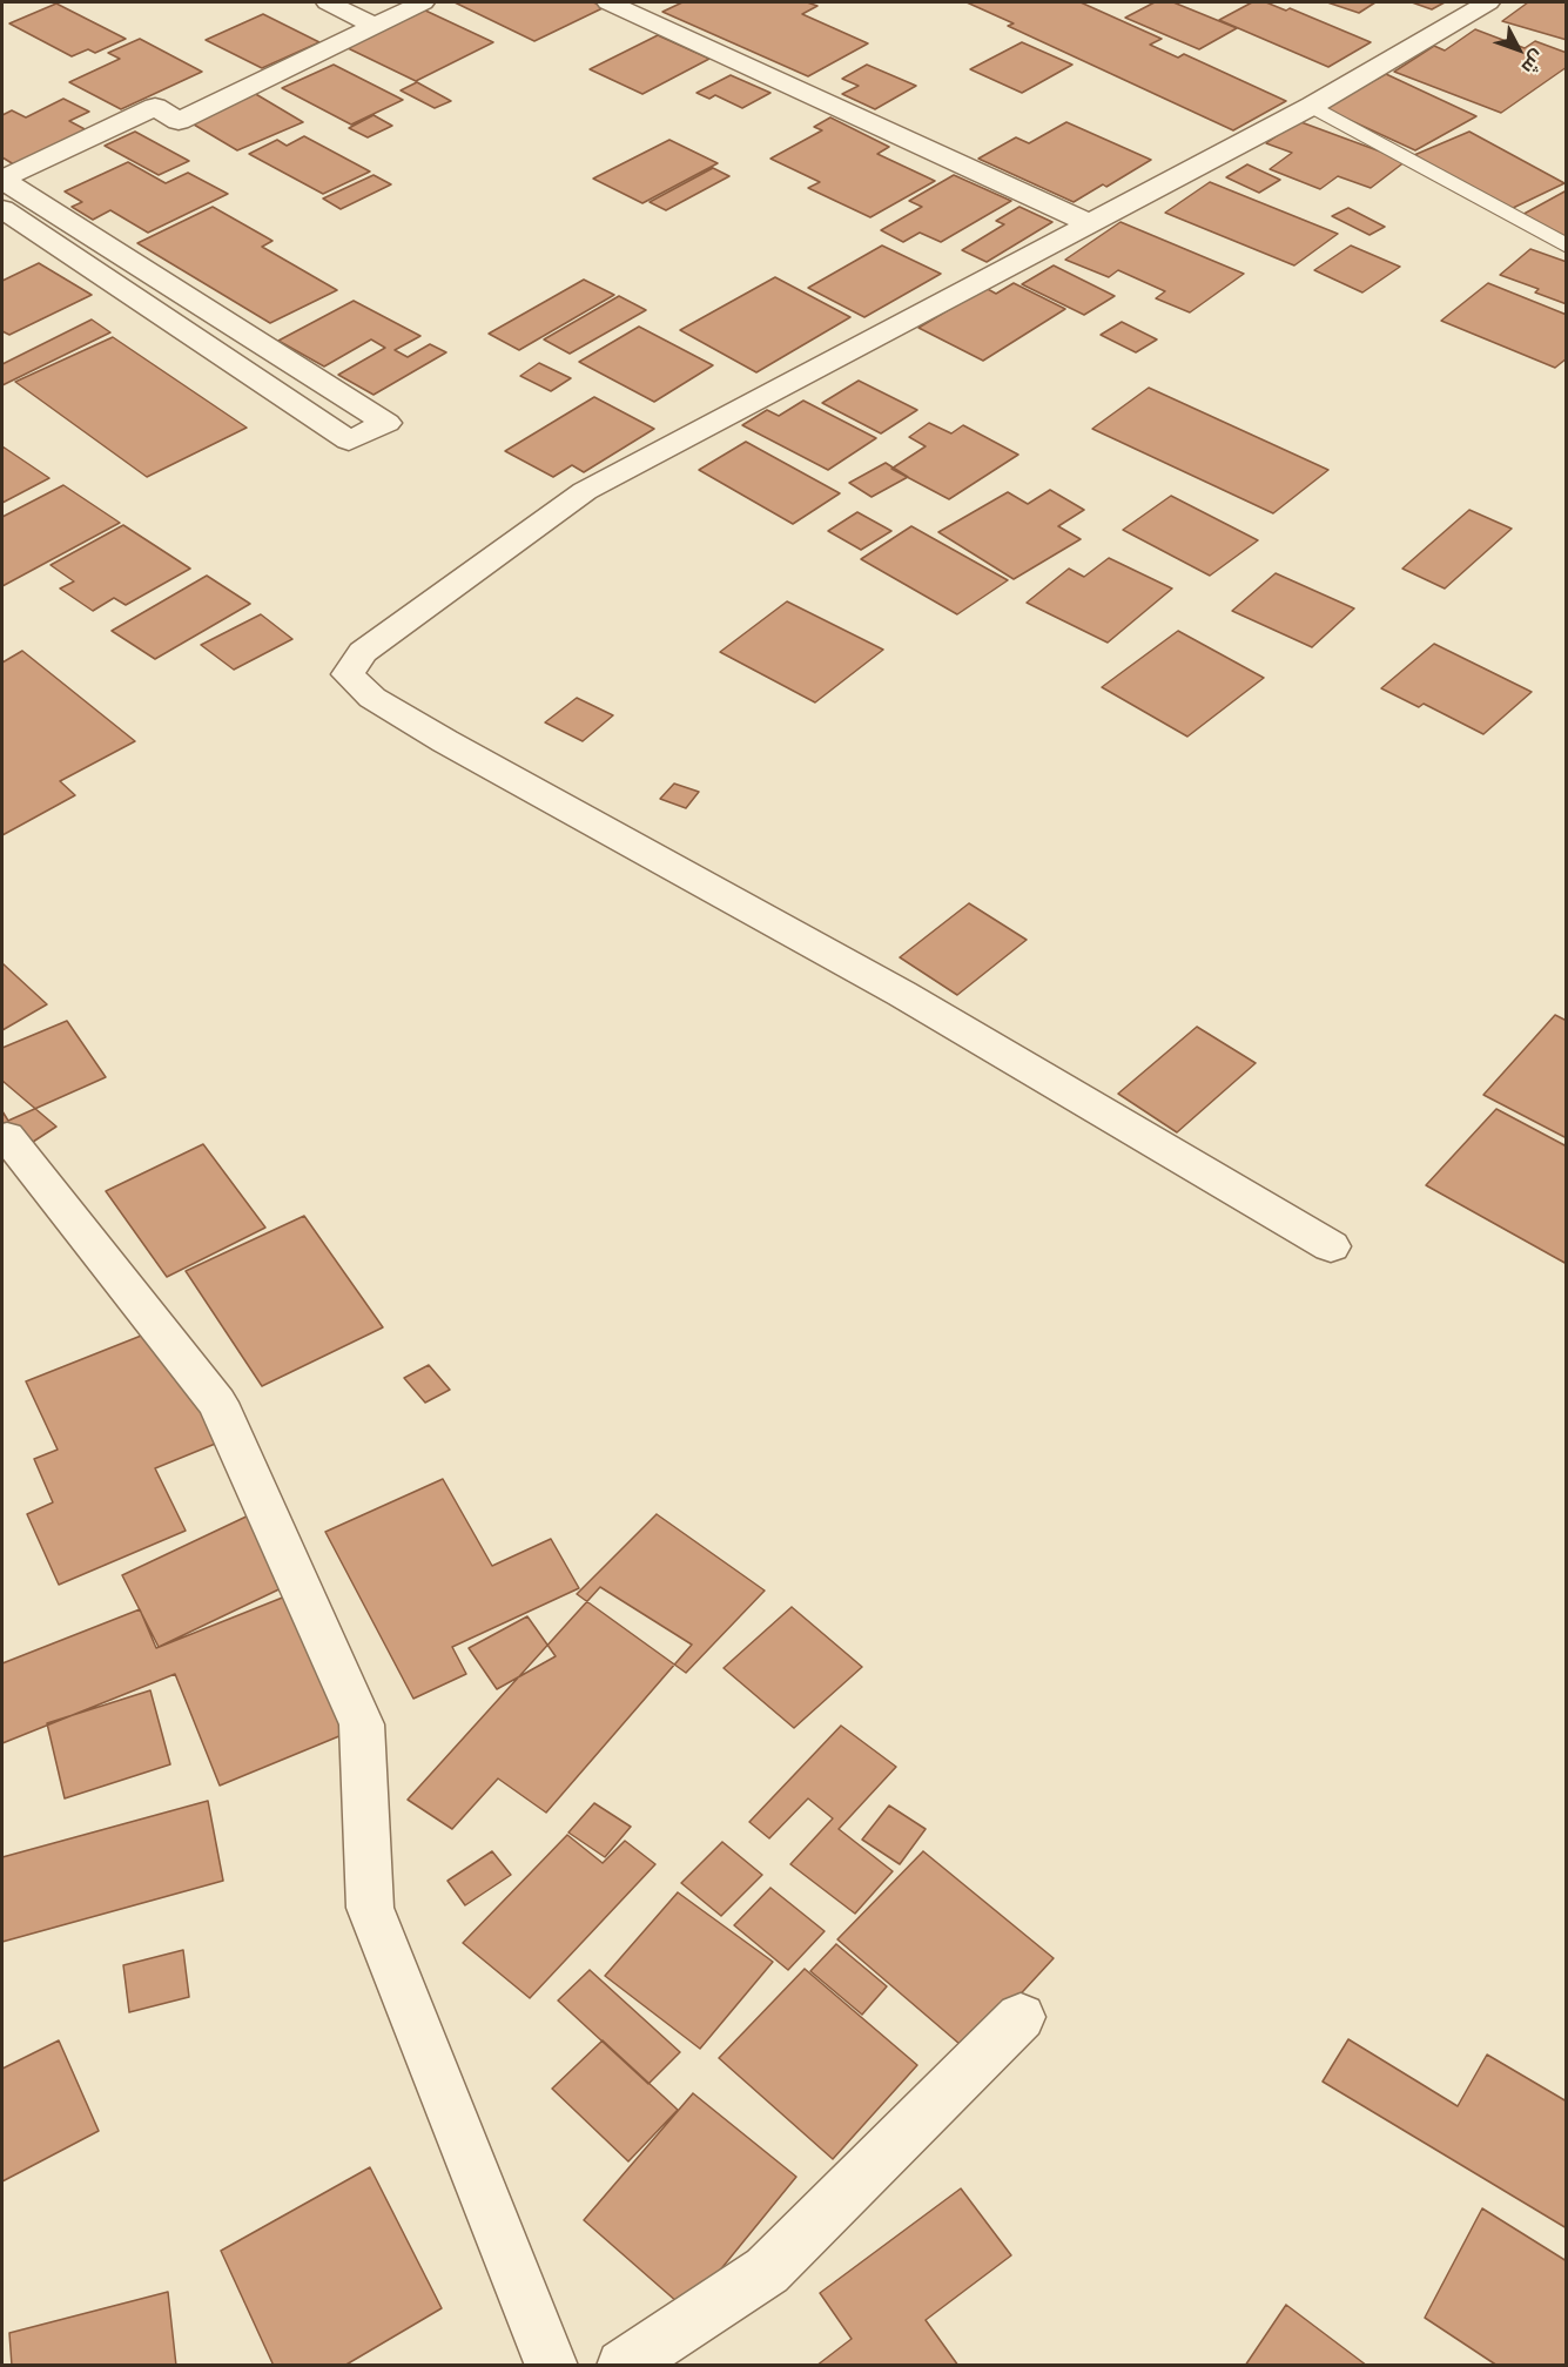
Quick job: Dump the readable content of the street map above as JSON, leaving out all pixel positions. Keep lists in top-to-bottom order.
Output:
{
  "north": "bottom right"
}
